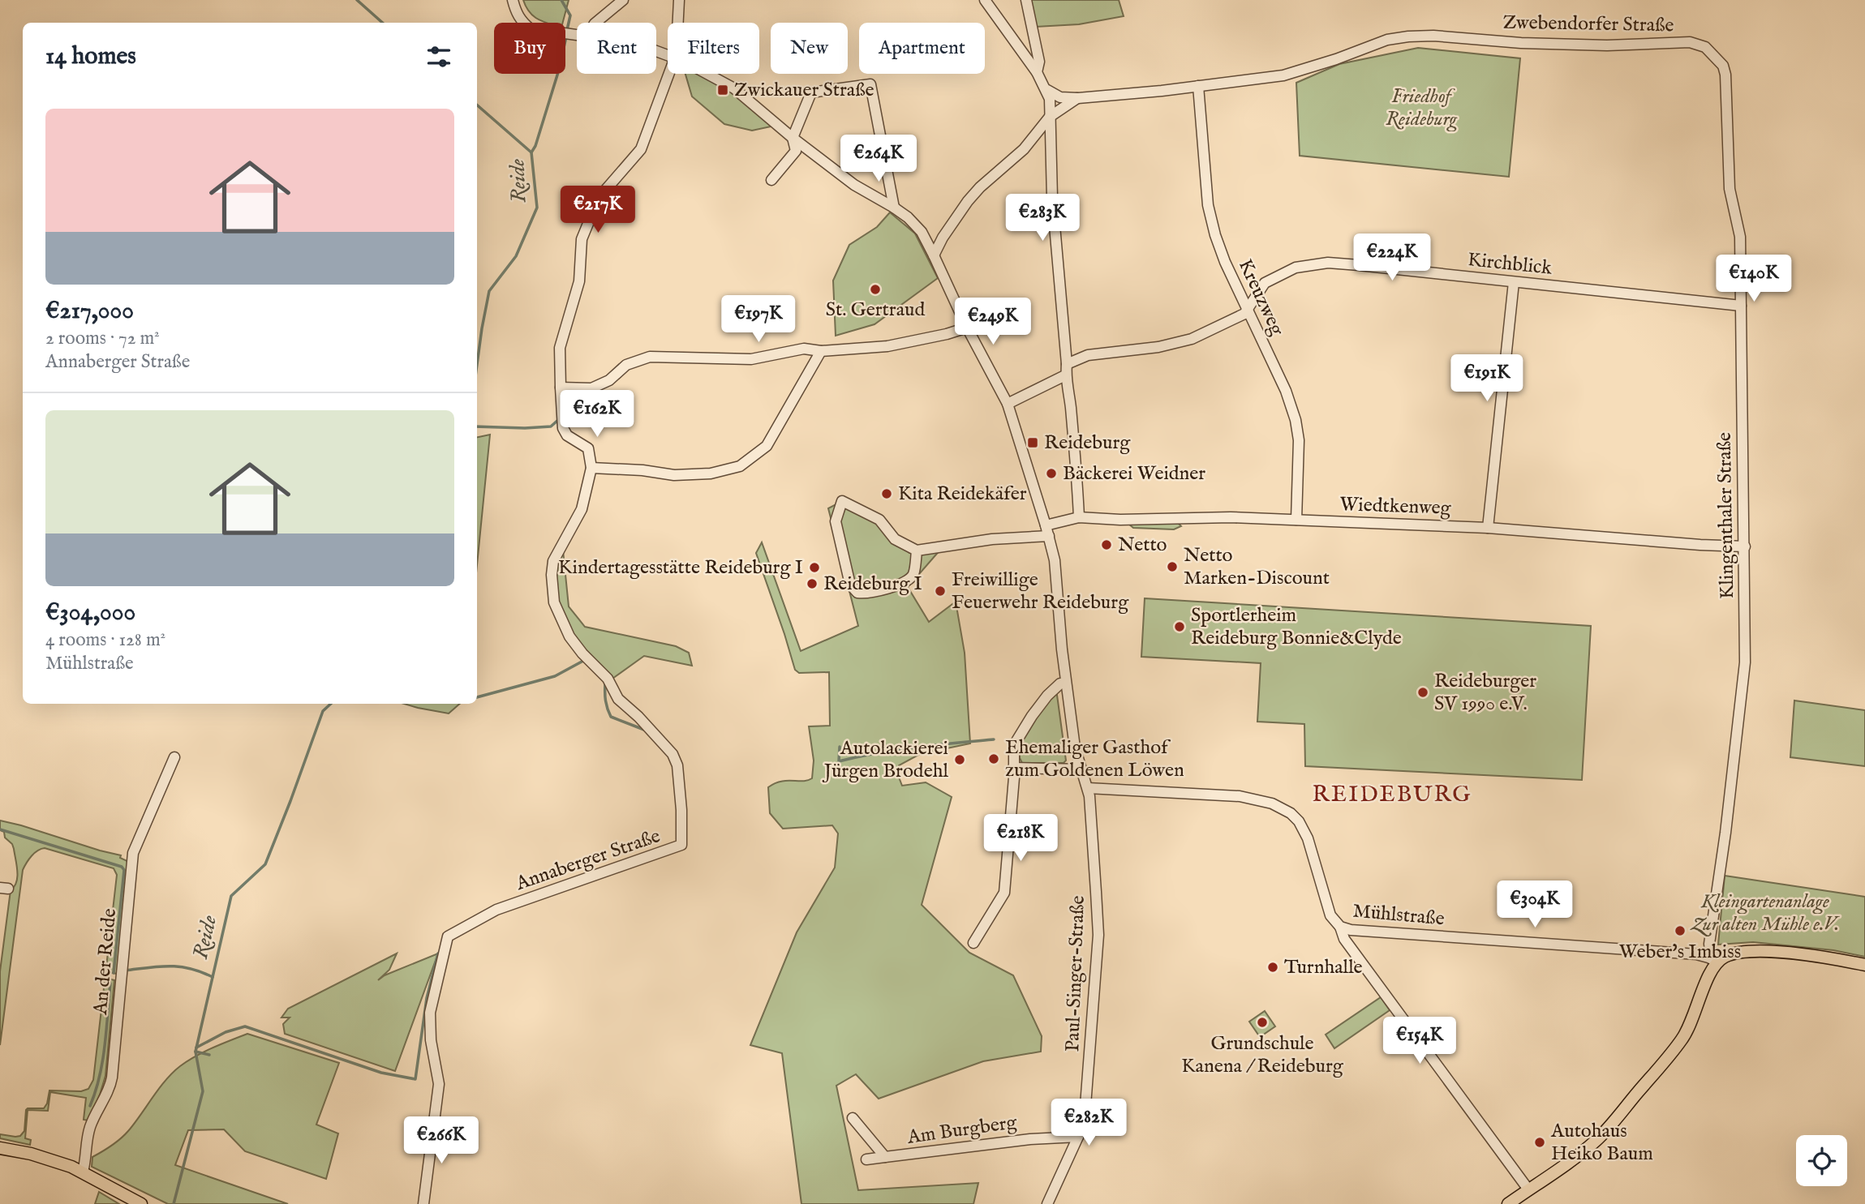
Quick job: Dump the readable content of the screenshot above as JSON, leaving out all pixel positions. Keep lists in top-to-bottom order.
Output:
{
  "streets": {
    "street": [
      "Zwebendorfer Straße",
      "Kirchblick",
      "Kreuzweg",
      "Wiedtkenweg",
      "Klingenthaler Straße",
      "Annaberger Straße",
      "Mühlstraße",
      "An der Reide",
      "Paul-Singer-Straße",
      "Am Burgberg"
    ]
  },
  "crossings": [
    ["Zwebendorfer Straße", "Kreuzweg"],
    ["Zwebendorfer Straße", "Klingenthaler Straße"],
    ["Zwebendorfer Straße", "Paul-Singer-Straße"],
    ["Kirchblick", "Kreuzweg"],
    ["Kirchblick", "Klingenthaler Straße"],
    ["Kreuzweg", "Wiedtkenweg"],
    ["Wiedtkenweg", "Klingenthaler Straße"],
    ["Wiedtkenweg", "Paul-Singer-Straße"],
    ["Klingenthaler Straße", "Mühlstraße"],
    ["Mühlstraße", "Paul-Singer-Straße"],
    ["Paul-Singer-Straße", "Am Burgberg"]
  ],
  "districts": ["REIDEBURG"],
  "water": ["Reide"],
  "parks": ["Friedhof Reideburg", "Kleingartenanlage Zur alten Mühle e.V."],
  "places": {
    "transit": ["Zwickauer Straße", "Reideburg"],
    "other": [
      "St. Gertraud",
      "Bäckerei Weidner",
      "Kita Reidekäfer",
      "Netto",
      "Netto Marken-Discount",
      "Kindertagesstätte Reideburg I",
      "Reideburg I",
      "Freiwillige Feuerwehr Reideburg",
      "Sportlerheim Reideburg Bonnie&Clyde",
      "Reideburger SV 1990 e.V.",
      "Ehemaliger Gasthof zum Goldenen Löwen",
      "Autolackierei Jürgen Brodehl",
      "Weber's Imbiss",
      "Turnhalle",
      "Grundschule Kanena / Reideburg",
      "Autohaus Heiko Baum"
    ]
  },
  "page": {
    "chip": [
      "Buy",
      "Rent",
      "Filters",
      "New",
      "Apartment"
    ],
    "heading": "14 homes",
    "list": [
      {
        "name": "€217,000",
        "note": "2 rooms · 72 m² · Annaberger Straße"
      },
      {
        "name": "€304,000",
        "note": "4 rooms · 128 m² · Mühlstraße"
      }
    ],
    "price": [
      "€264K",
      "€217K",
      "€283K",
      "€224K",
      "€140K",
      "€197K",
      "€249K",
      "€191K",
      "€162K",
      "€218K",
      "€304K",
      "€154K",
      "€282K",
      "€266K"
    ]
  }
}
